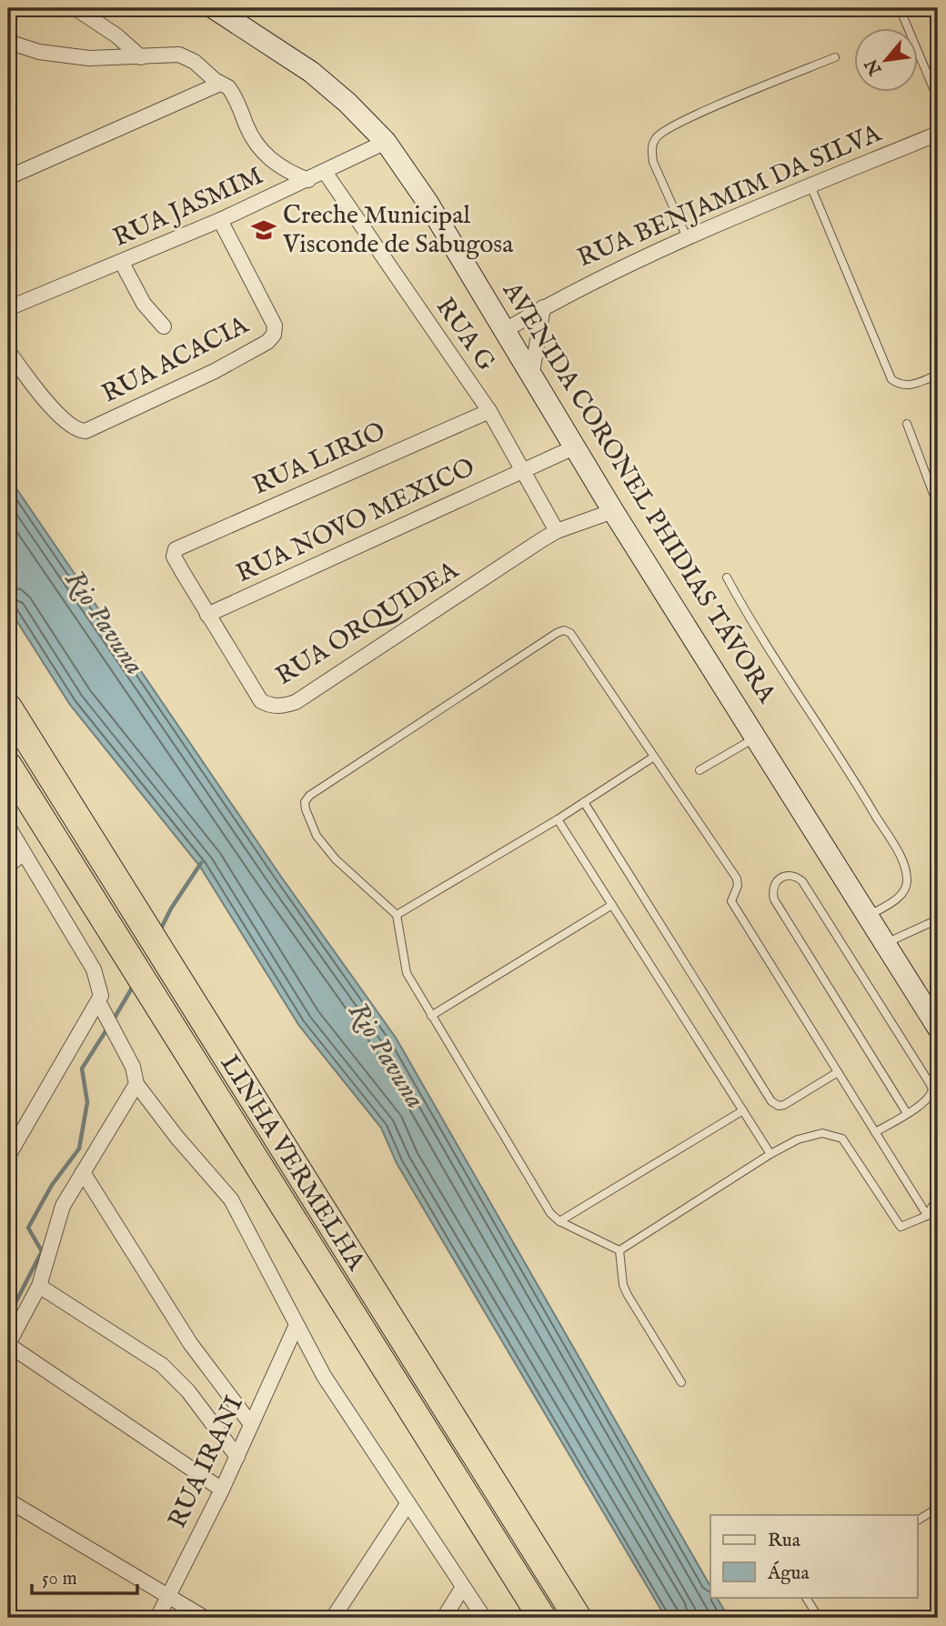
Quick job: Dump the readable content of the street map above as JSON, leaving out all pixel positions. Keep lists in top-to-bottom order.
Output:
{
  "streets": {
    "highway": ["LINHA VERMELHA"],
    "street": [
      "RUA BENJAMIM DA SILVA",
      "RUA JASMIM",
      "RUA G",
      "RUA ACACIA",
      "RUA LIRIO",
      "AVENIDA CORONEL PHIDIAS TÁVORA",
      "RUA NOVO MEXICO",
      "RUA ORQUIDEA",
      "RUA IRANI"
    ]
  },
  "crossings": [
    ["RUA BENJAMIM DA SILVA", "AVENIDA CORONEL PHIDIAS TÁVORA"],
    ["RUA JASMIM", "RUA G"],
    ["RUA JASMIM", "RUA ACACIA"],
    ["RUA JASMIM", "AVENIDA CORONEL PHIDIAS TÁVORA"],
    ["RUA G", "RUA LIRIO"],
    ["RUA G", "RUA NOVO MEXICO"],
    ["RUA G", "RUA ORQUIDEA"],
    ["RUA LIRIO", "RUA ORQUIDEA"],
    ["AVENIDA CORONEL PHIDIAS TÁVORA", "RUA ORQUIDEA"],
    ["RUA NOVO MEXICO", "RUA ORQUIDEA"]
  ],
  "water": ["Rio Pavuna"],
  "places": {
    "school or university": ["Creche Municipal Visconde de Sabugosa"]
  },
  "legend": ["Rua", "Água"],
  "scale_bar": "50 m",
  "north": "bottom left"
}
